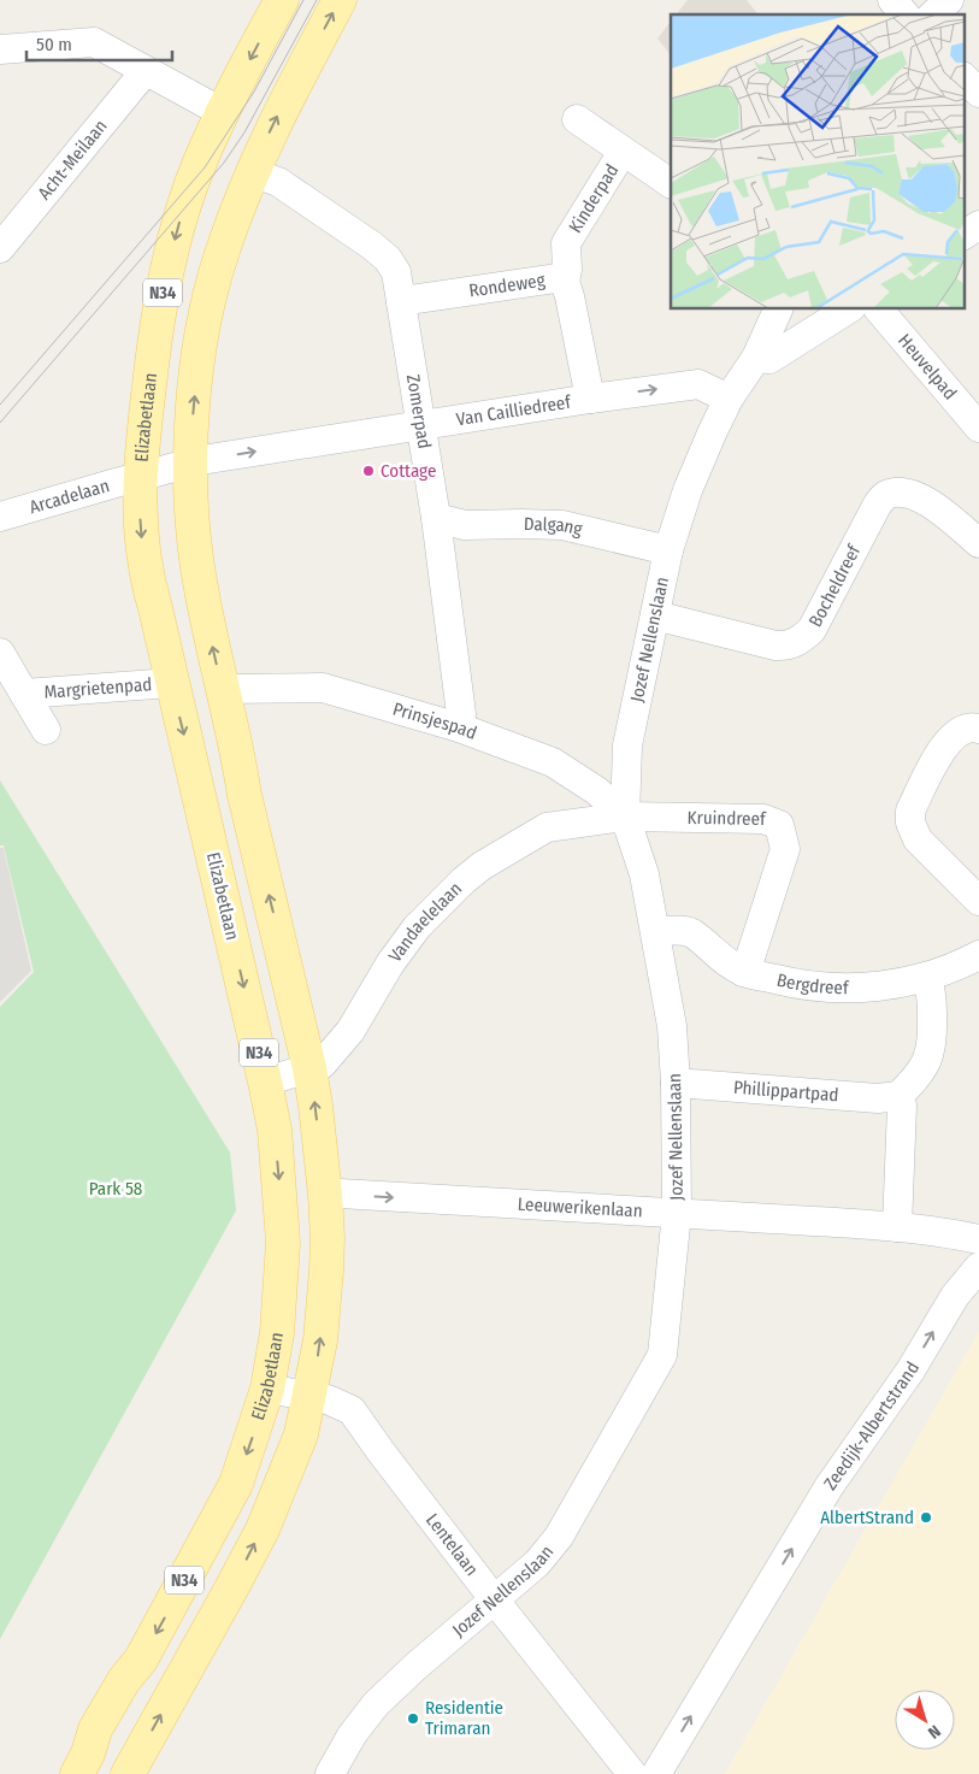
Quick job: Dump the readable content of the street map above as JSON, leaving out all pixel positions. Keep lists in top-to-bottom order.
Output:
{
  "streets": {
    "main road": ["N34", "Elizabetlaan"],
    "street": [
      "Acht-Meilaan",
      "Kinderpad",
      "Rondeweg",
      "Heuvelpad",
      "Van Cailliedreef",
      "Zomerpad",
      "Arcadelaan",
      "Dalgang",
      "Bocheldreef",
      "Jozef Nellenslaan",
      "Margrietenpad",
      "Prinsjespad",
      "Kruindreef",
      "Vandaelelaan",
      "Bergdreef",
      "Phillippartpad",
      "Leeuwerikenlaan",
      "Zeedijk-Albertstrand",
      "Lentelaan"
    ]
  },
  "crossings": [
    ["Kinderpad", "Rondeweg"],
    ["Rondeweg", "Van Cailliedreef"],
    ["Rondeweg", "Zomerpad"],
    ["N34", "Van Cailliedreef"],
    ["N34", "Zomerpad"],
    ["N34", "Arcadelaan"],
    ["N34", "Prinsjespad"],
    ["N34", "Vandaelelaan"],
    ["N34", "Leeuwerikenlaan"],
    ["N34", "Lentelaan"],
    ["Van Cailliedreef", "Zomerpad"],
    ["Van Cailliedreef", "Arcadelaan"],
    ["Van Cailliedreef", "Jozef Nellenslaan"],
    ["Zomerpad", "Dalgang"],
    ["Zomerpad", "Prinsjespad"],
    ["Elizabetlaan", "Arcadelaan"],
    ["Elizabetlaan", "Margrietenpad"],
    ["Elizabetlaan", "Vandaelelaan"],
    ["Elizabetlaan", "Lentelaan"],
    ["Dalgang", "Jozef Nellenslaan"],
    ["Bocheldreef", "Jozef Nellenslaan"],
    ["Jozef Nellenslaan", "Prinsjespad"],
    ["Jozef Nellenslaan", "Kruindreef"],
    ["Jozef Nellenslaan", "Vandaelelaan"],
    ["Jozef Nellenslaan", "Bergdreef"],
    ["Jozef Nellenslaan", "Phillippartpad"],
    ["Jozef Nellenslaan", "Leeuwerikenlaan"],
    ["Jozef Nellenslaan", "Lentelaan"],
    ["Prinsjespad", "Kruindreef"],
    ["Prinsjespad", "Vandaelelaan"],
    ["Kruindreef", "Vandaelelaan"],
    ["Kruindreef", "Bergdreef"]
  ],
  "one_way": ["Van Cailliedreef", "Leeuwerikenlaan", "Zeedijk-Albertstrand"],
  "parks": ["Park 58"],
  "places": ["Cottage", "AlbertStrand", "Residentie Trimaran"],
  "scale_bar": "50 m",
  "north": "bottom right"
}
